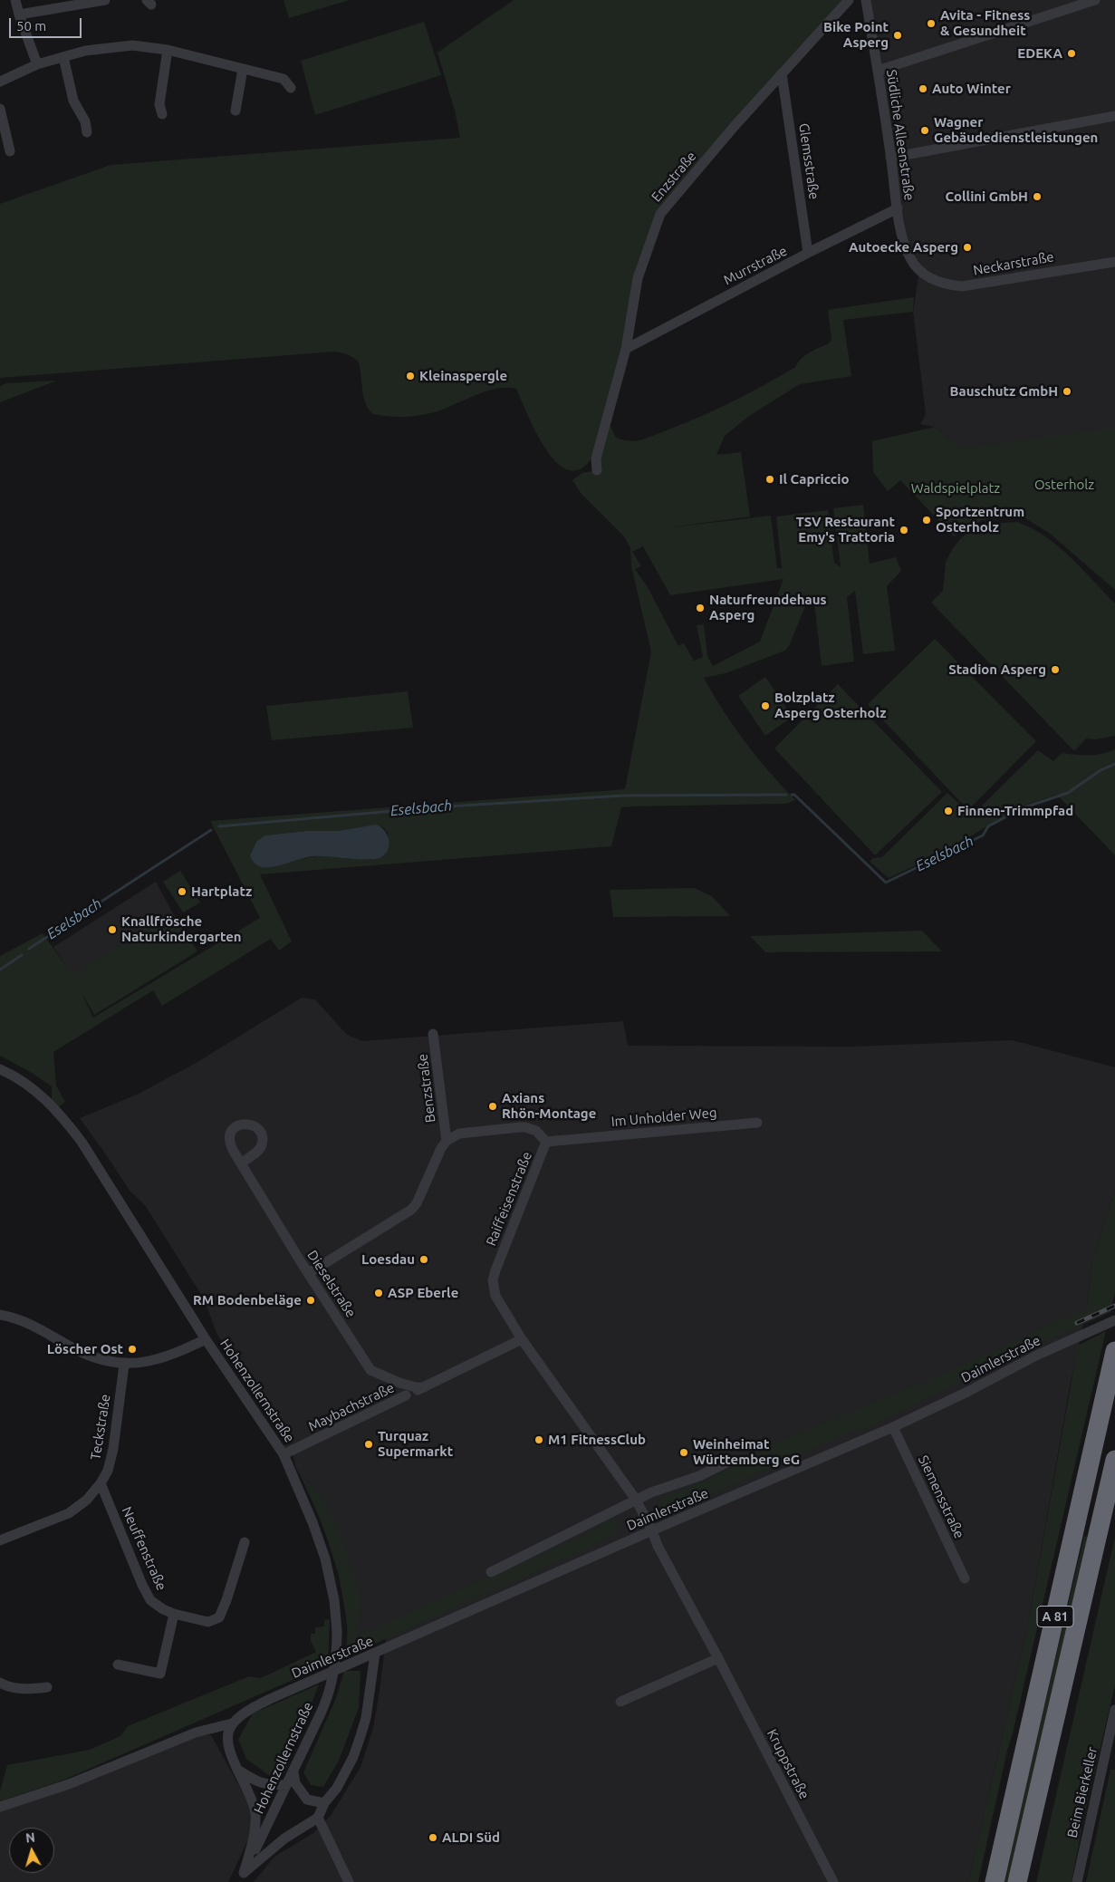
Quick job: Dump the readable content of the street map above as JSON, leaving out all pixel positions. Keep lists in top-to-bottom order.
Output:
{
  "streets": {
    "highway": ["A 81"],
    "street": [
      "Südliche Alleenstraße",
      "Glemsstraße",
      "Enzstraße",
      "Neckarstraße",
      "Murrstraße",
      "Benzstraße",
      "Im Unholder Weg",
      "Raiffeisenstraße",
      "Dieselstraße",
      "Daimlerstraße",
      "Hohenzollernstraße",
      "Maybachstraße",
      "Teckstraße",
      "Siemensstraße",
      "Neuffenstraße",
      "Kruppstraße",
      "Beim Bierkeller"
    ]
  },
  "crossings": [
    ["Südliche Alleenstraße", "Neckarstraße"],
    ["Südliche Alleenstraße", "Murrstraße"],
    ["Glemsstraße", "Enzstraße"],
    ["Glemsstraße", "Murrstraße"],
    ["Enzstraße", "Murrstraße"],
    ["Benzstraße", "Raiffeisenstraße"],
    ["Im Unholder Weg", "Raiffeisenstraße"],
    ["Raiffeisenstraße", "Daimlerstraße"],
    ["Raiffeisenstraße", "Maybachstraße"],
    ["Raiffeisenstraße", "Kruppstraße"],
    ["Dieselstraße", "Maybachstraße"],
    ["Daimlerstraße", "Siemensstraße"],
    ["Hohenzollernstraße", "Maybachstraße"],
    ["Teckstraße", "Neuffenstraße"]
  ],
  "water": ["Eselsbach"],
  "parks": ["Osterholz", "Waldspielplatz"],
  "places": [
    "Avita - Fitness & Gesundheit",
    "Bike Point Asperg",
    "EDEKA",
    "Auto Winter",
    "Wagner Gebäudedienstleistungen",
    "Collini GmbH",
    "Autoecke Asperg",
    "Kleinaspergle",
    "Bauschutz GmbH",
    "Il Capriccio",
    "Sportzentrum Osterholz",
    "TSV Restaurant Emy's Trattoria",
    "Naturfreundehaus Asperg",
    "Stadion Asperg",
    "Bolzplatz Asperg Osterholz",
    "Finnen-Trimmpfad",
    "Hartplatz",
    "Knallfrösche Naturkindergarten",
    "Axians Rhön-Montage",
    "Loesdau",
    "ASP Eberle",
    "RM Bodenbeläge",
    "Löscher Ost",
    "M1 FitnessClub",
    "Turquaz Supermarkt",
    "Weinheimat Württemberg eG",
    "ALDI Süd"
  ],
  "scale_bar": "50 m",
  "north": "top"
}
